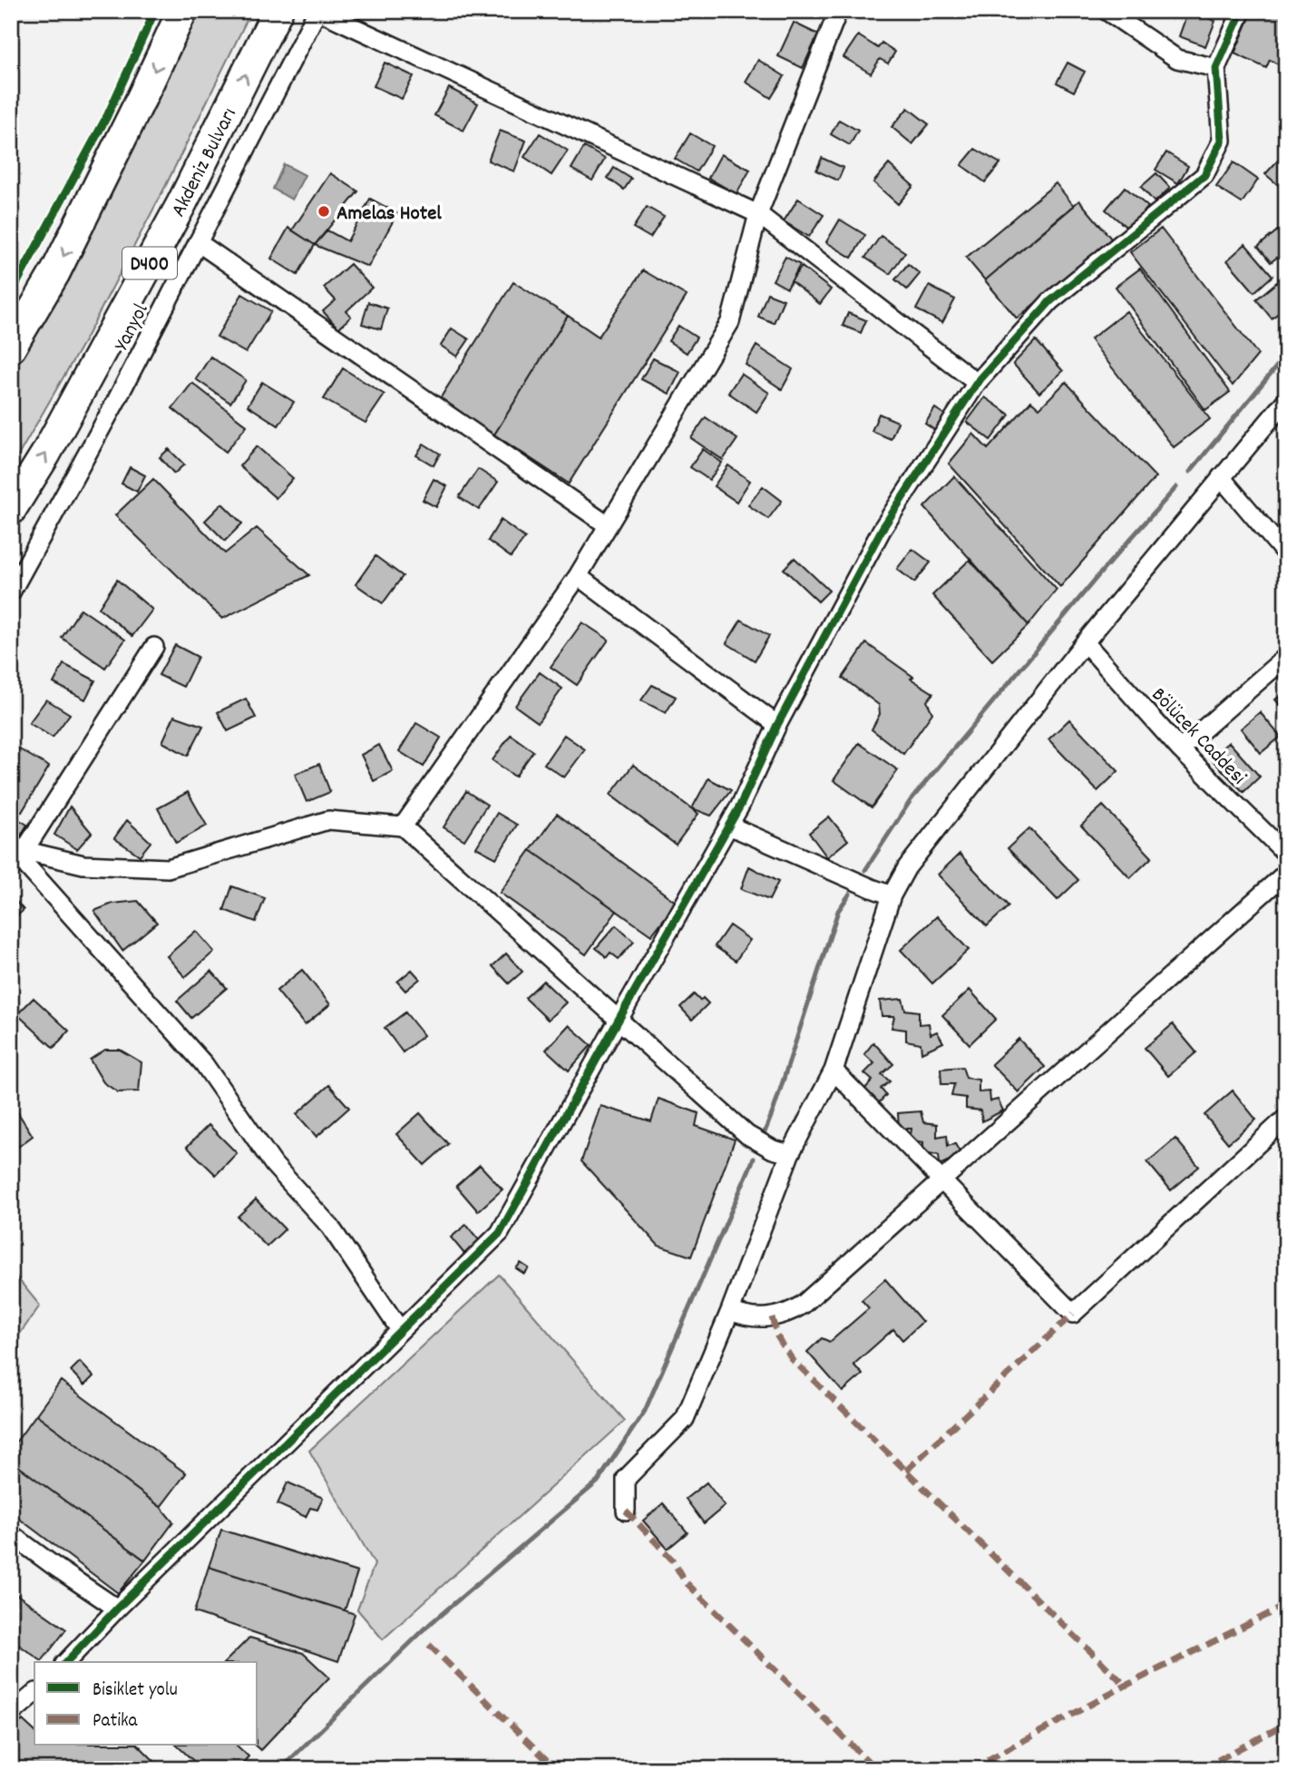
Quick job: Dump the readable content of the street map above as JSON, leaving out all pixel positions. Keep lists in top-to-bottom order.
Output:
{
  "streets": {
    "highway": ["Akdeniz Bulvarı", "D400"],
    "street": ["Yanyol", "Bölücek Caddesi"]
  },
  "places": ["Amelas Hotel"],
  "legend": ["Bisiklet yolu", "Patika"]
}
